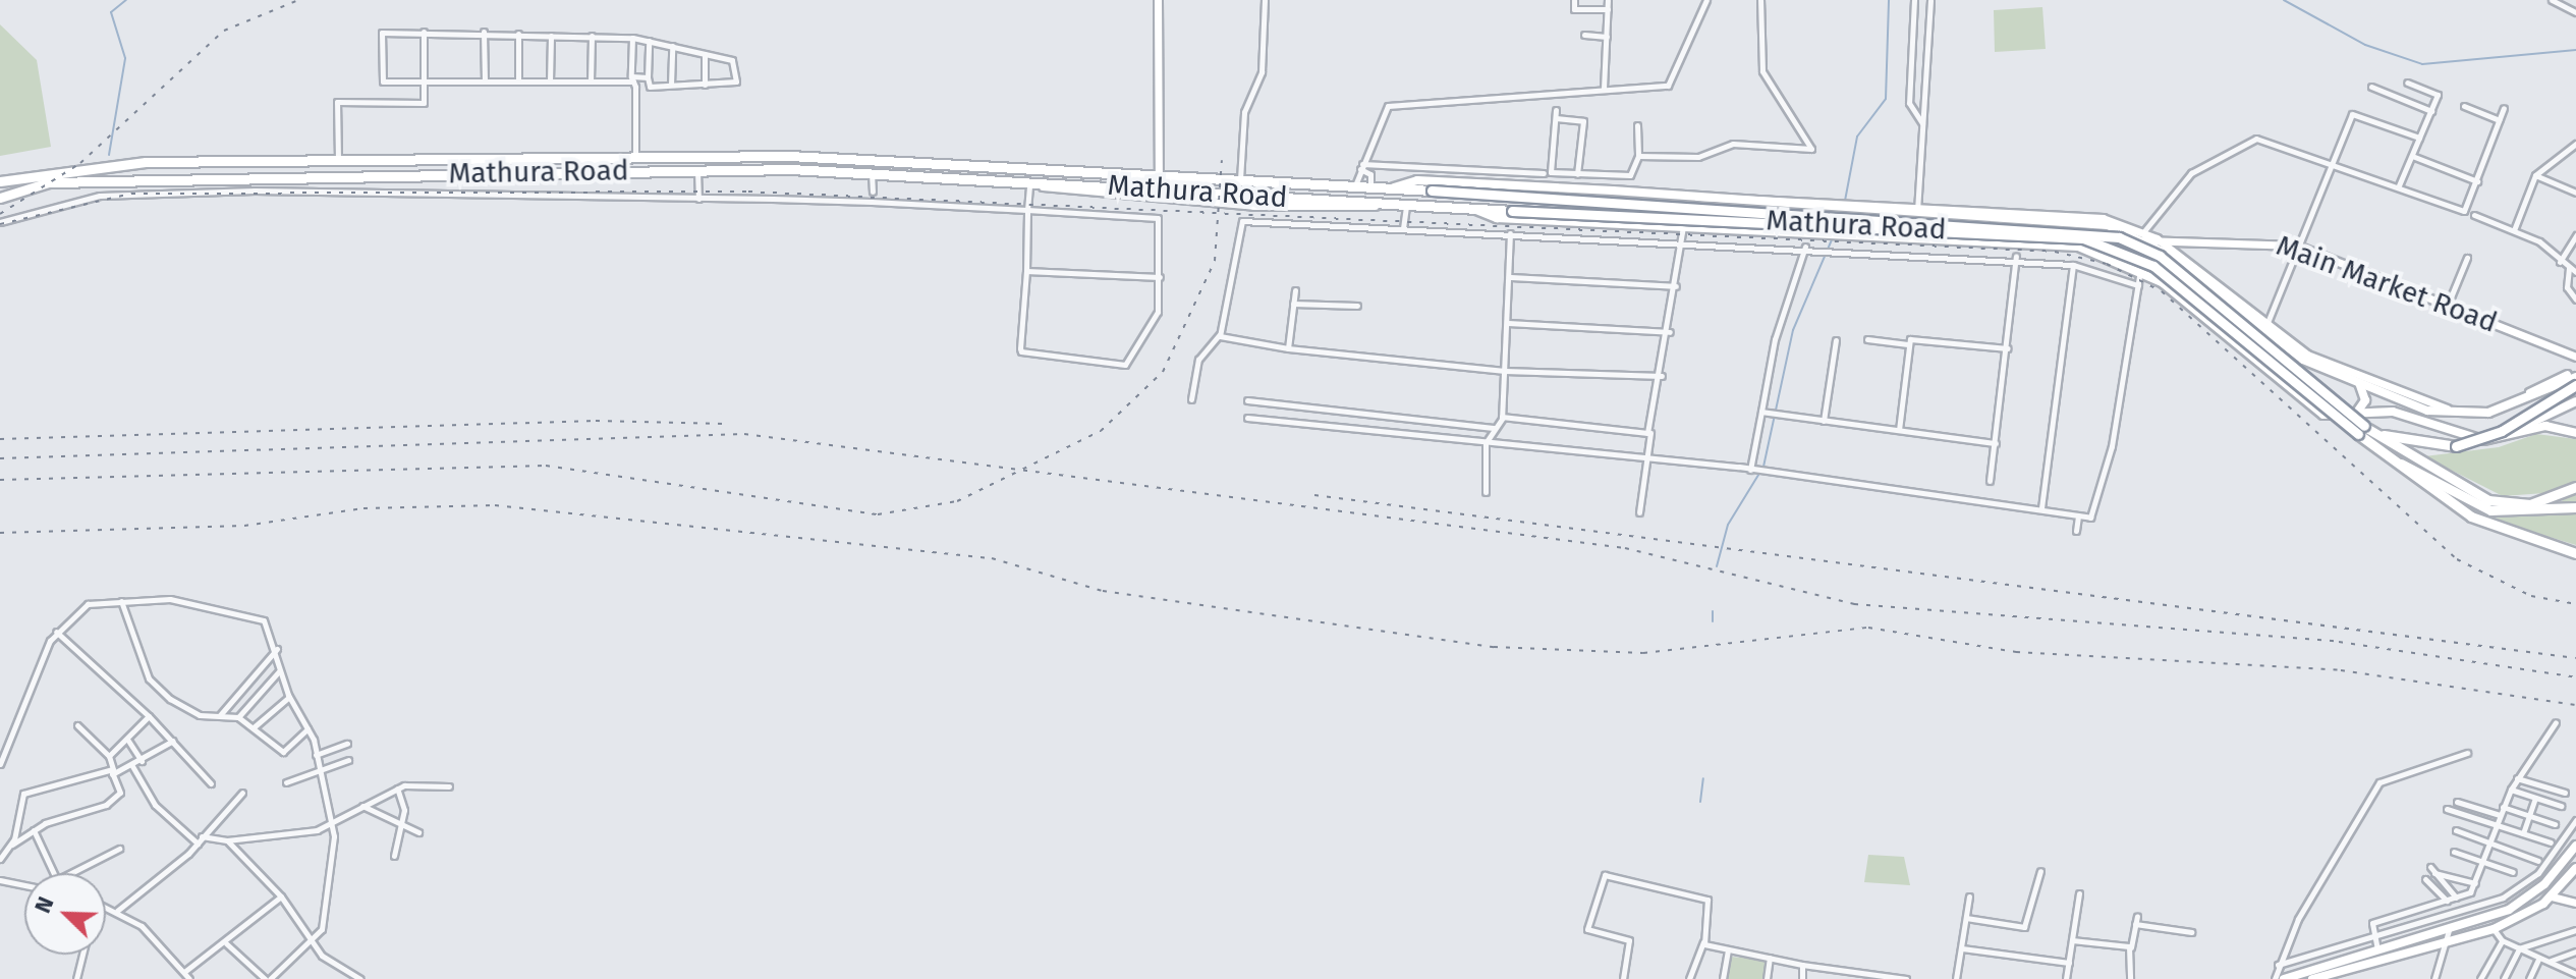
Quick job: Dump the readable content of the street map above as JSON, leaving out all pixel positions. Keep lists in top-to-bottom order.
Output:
{
  "streets": {
    "highway": ["Mathura Road"],
    "street": ["Main Market Road"]
  },
  "crossings": [
    ["Mathura Road", "Main Market Road"]
  ],
  "north": "top left"
}
